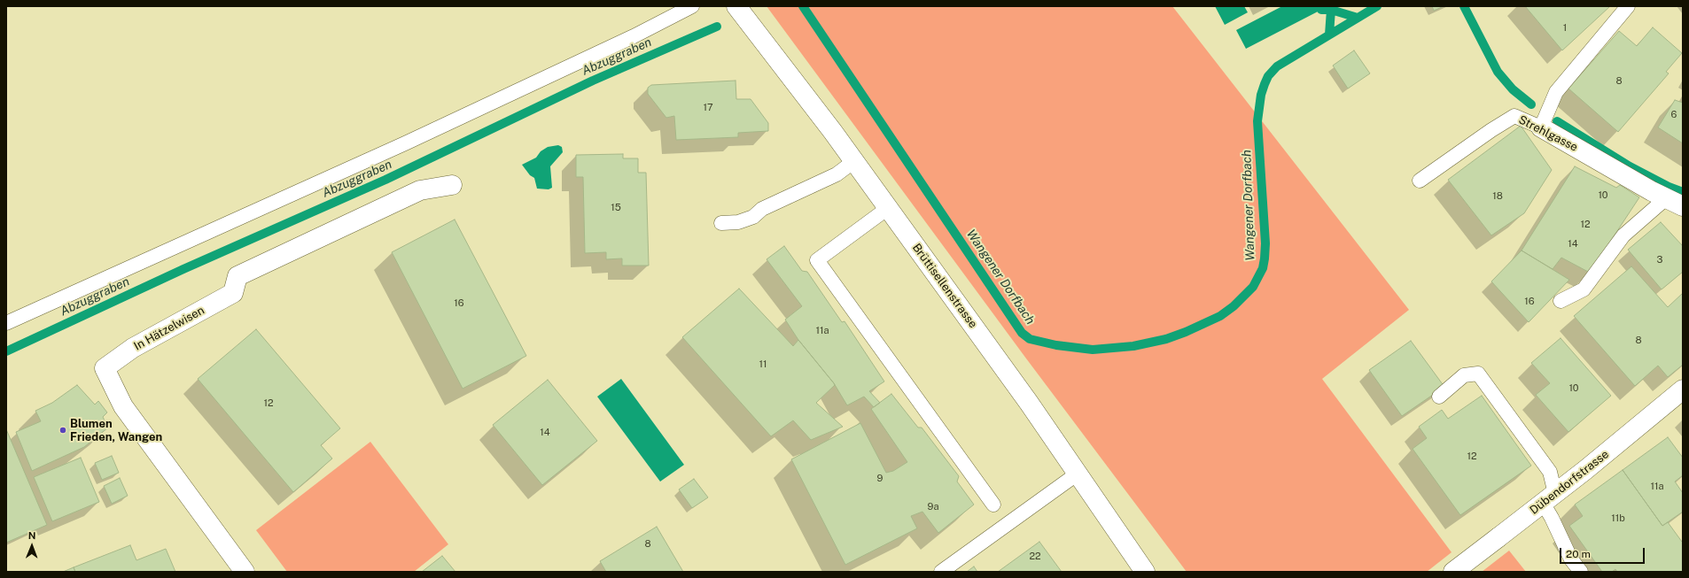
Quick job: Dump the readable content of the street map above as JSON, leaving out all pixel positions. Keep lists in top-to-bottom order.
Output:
{
  "streets": {
    "street": [
      "Strehlgasse",
      "Brüttisellenstrasse",
      "In Hätzelwisen",
      "Dübendorfstrasse"
    ]
  },
  "water": ["Abzuggraben", "Wangener Dorfbach"],
  "places": ["Blumen Frieden, Wangen"],
  "house_numbers": [
    "1",
    "8",
    "17",
    "6",
    "10",
    "18",
    "15",
    "12",
    "14",
    "3",
    "16",
    "16",
    "11a",
    "8",
    "11",
    "10",
    "12",
    "14",
    "12",
    "9",
    "11a",
    "9a",
    "11b",
    "8",
    "22"
  ],
  "scale_bar": "20 m",
  "north": "top"
}
